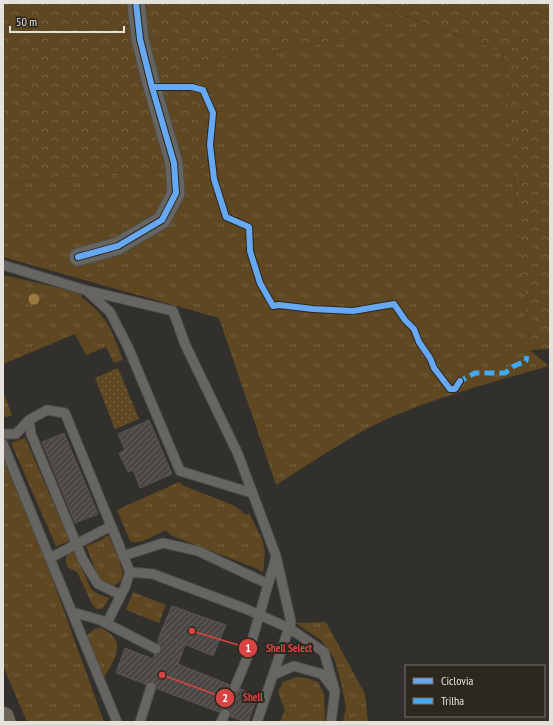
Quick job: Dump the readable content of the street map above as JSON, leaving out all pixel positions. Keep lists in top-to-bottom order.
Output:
{
  "places": ["Shell Select", "Shell"],
  "legend": ["Ciclovia", "Trilha"],
  "scale_bar": "50 m"
}
